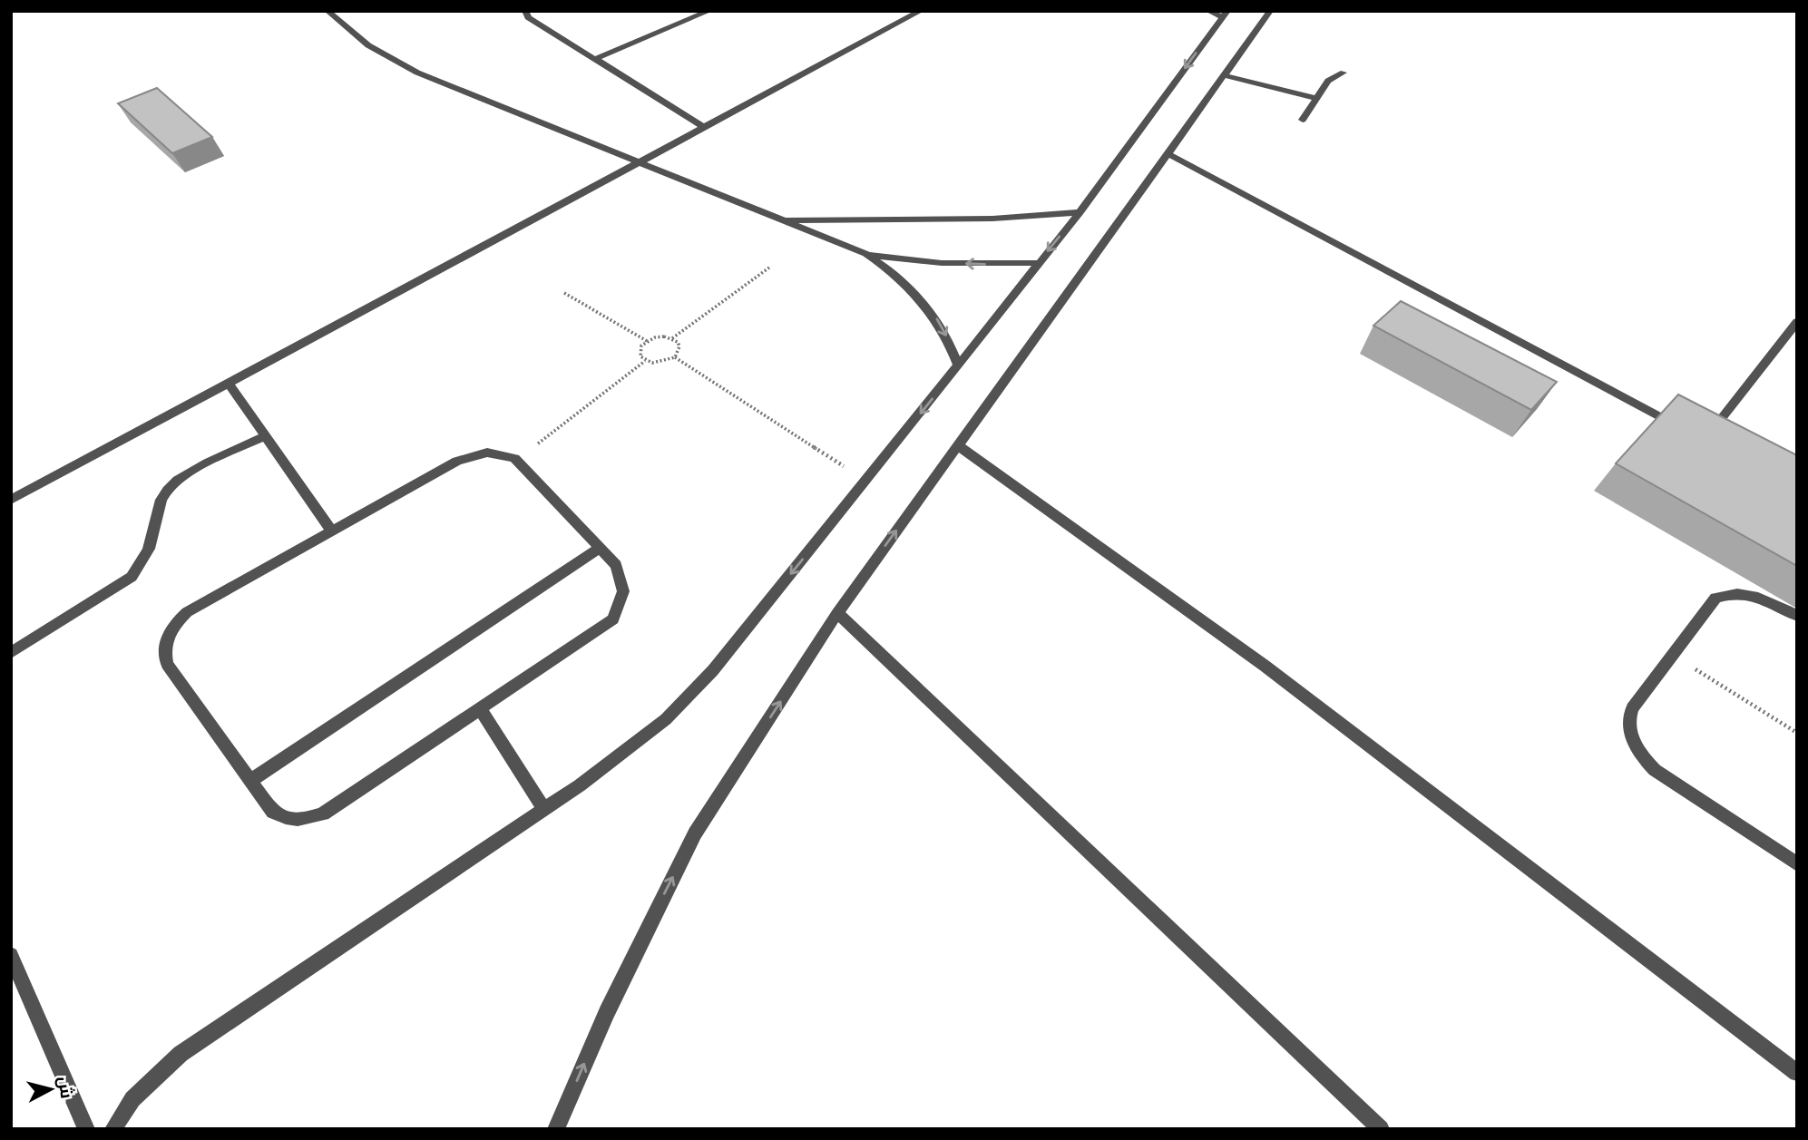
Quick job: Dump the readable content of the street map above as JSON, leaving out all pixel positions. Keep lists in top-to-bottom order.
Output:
{
  "north": "right"
}
